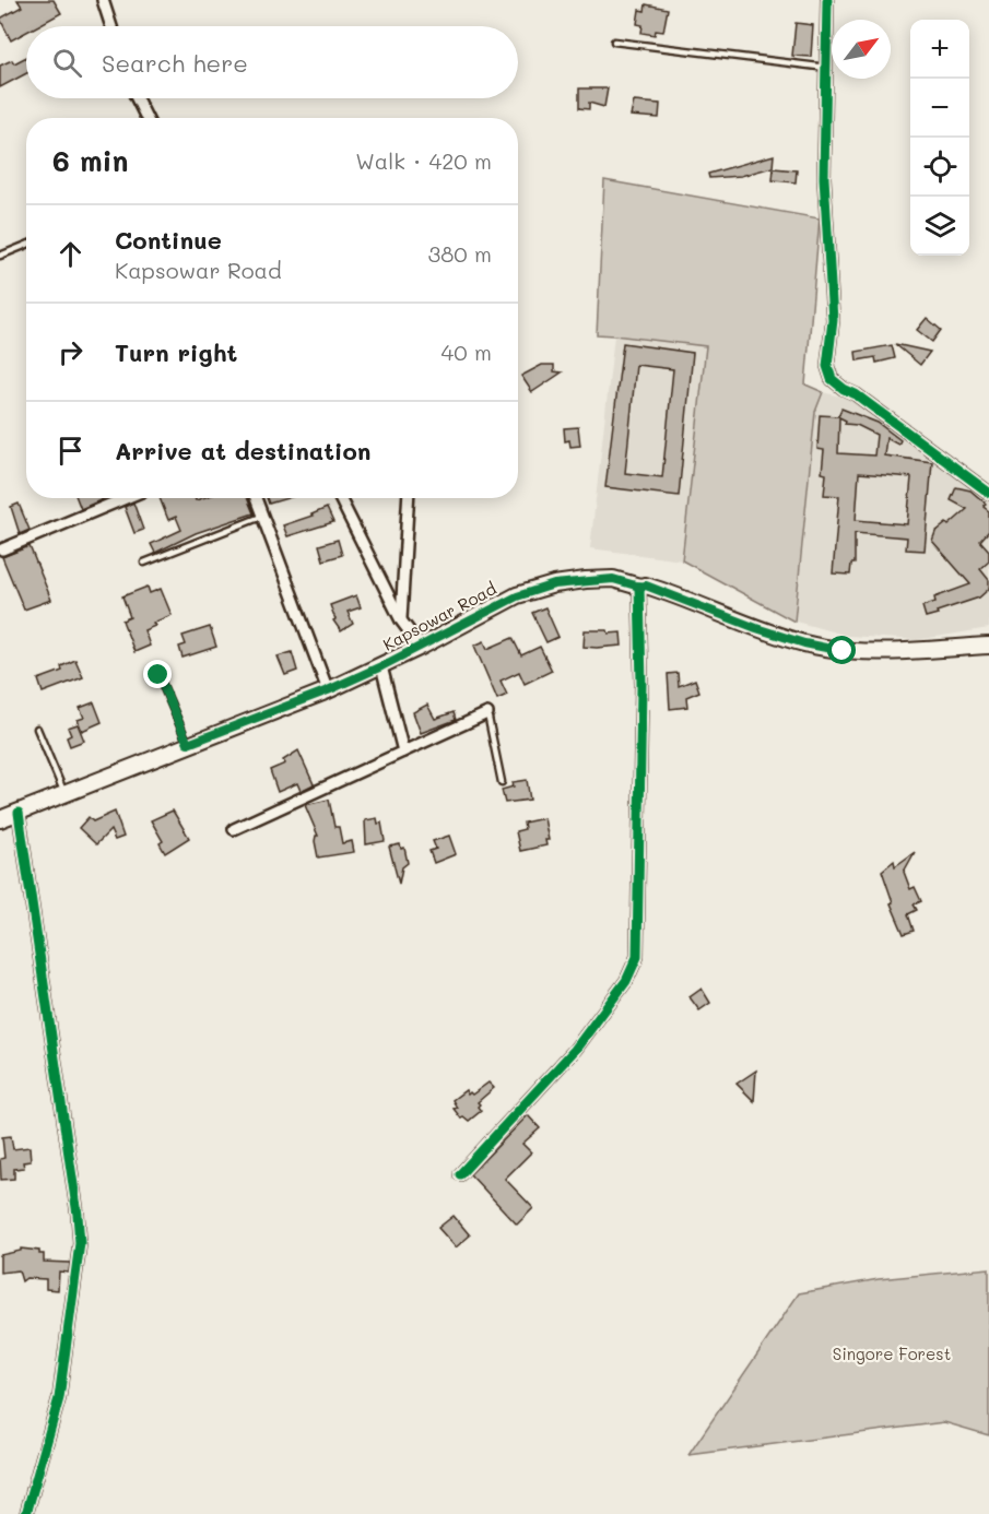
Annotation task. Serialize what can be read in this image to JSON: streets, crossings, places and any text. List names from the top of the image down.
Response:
{
  "streets": {
    "main road": ["Kapsowar Road"]
  },
  "parks": ["Singore Forest"],
  "north": "top right",
  "page": {
    "map_buttons": ["+", "−"],
    "search": "Search here",
    "heading": ["6 min", "Walk · 420 m"],
    "list": [
      ["Continue", "Kapsowar Road", "380 m"],
      ["Turn right", "40 m"],
      "Arrive at destination"
    ]
  }
}
